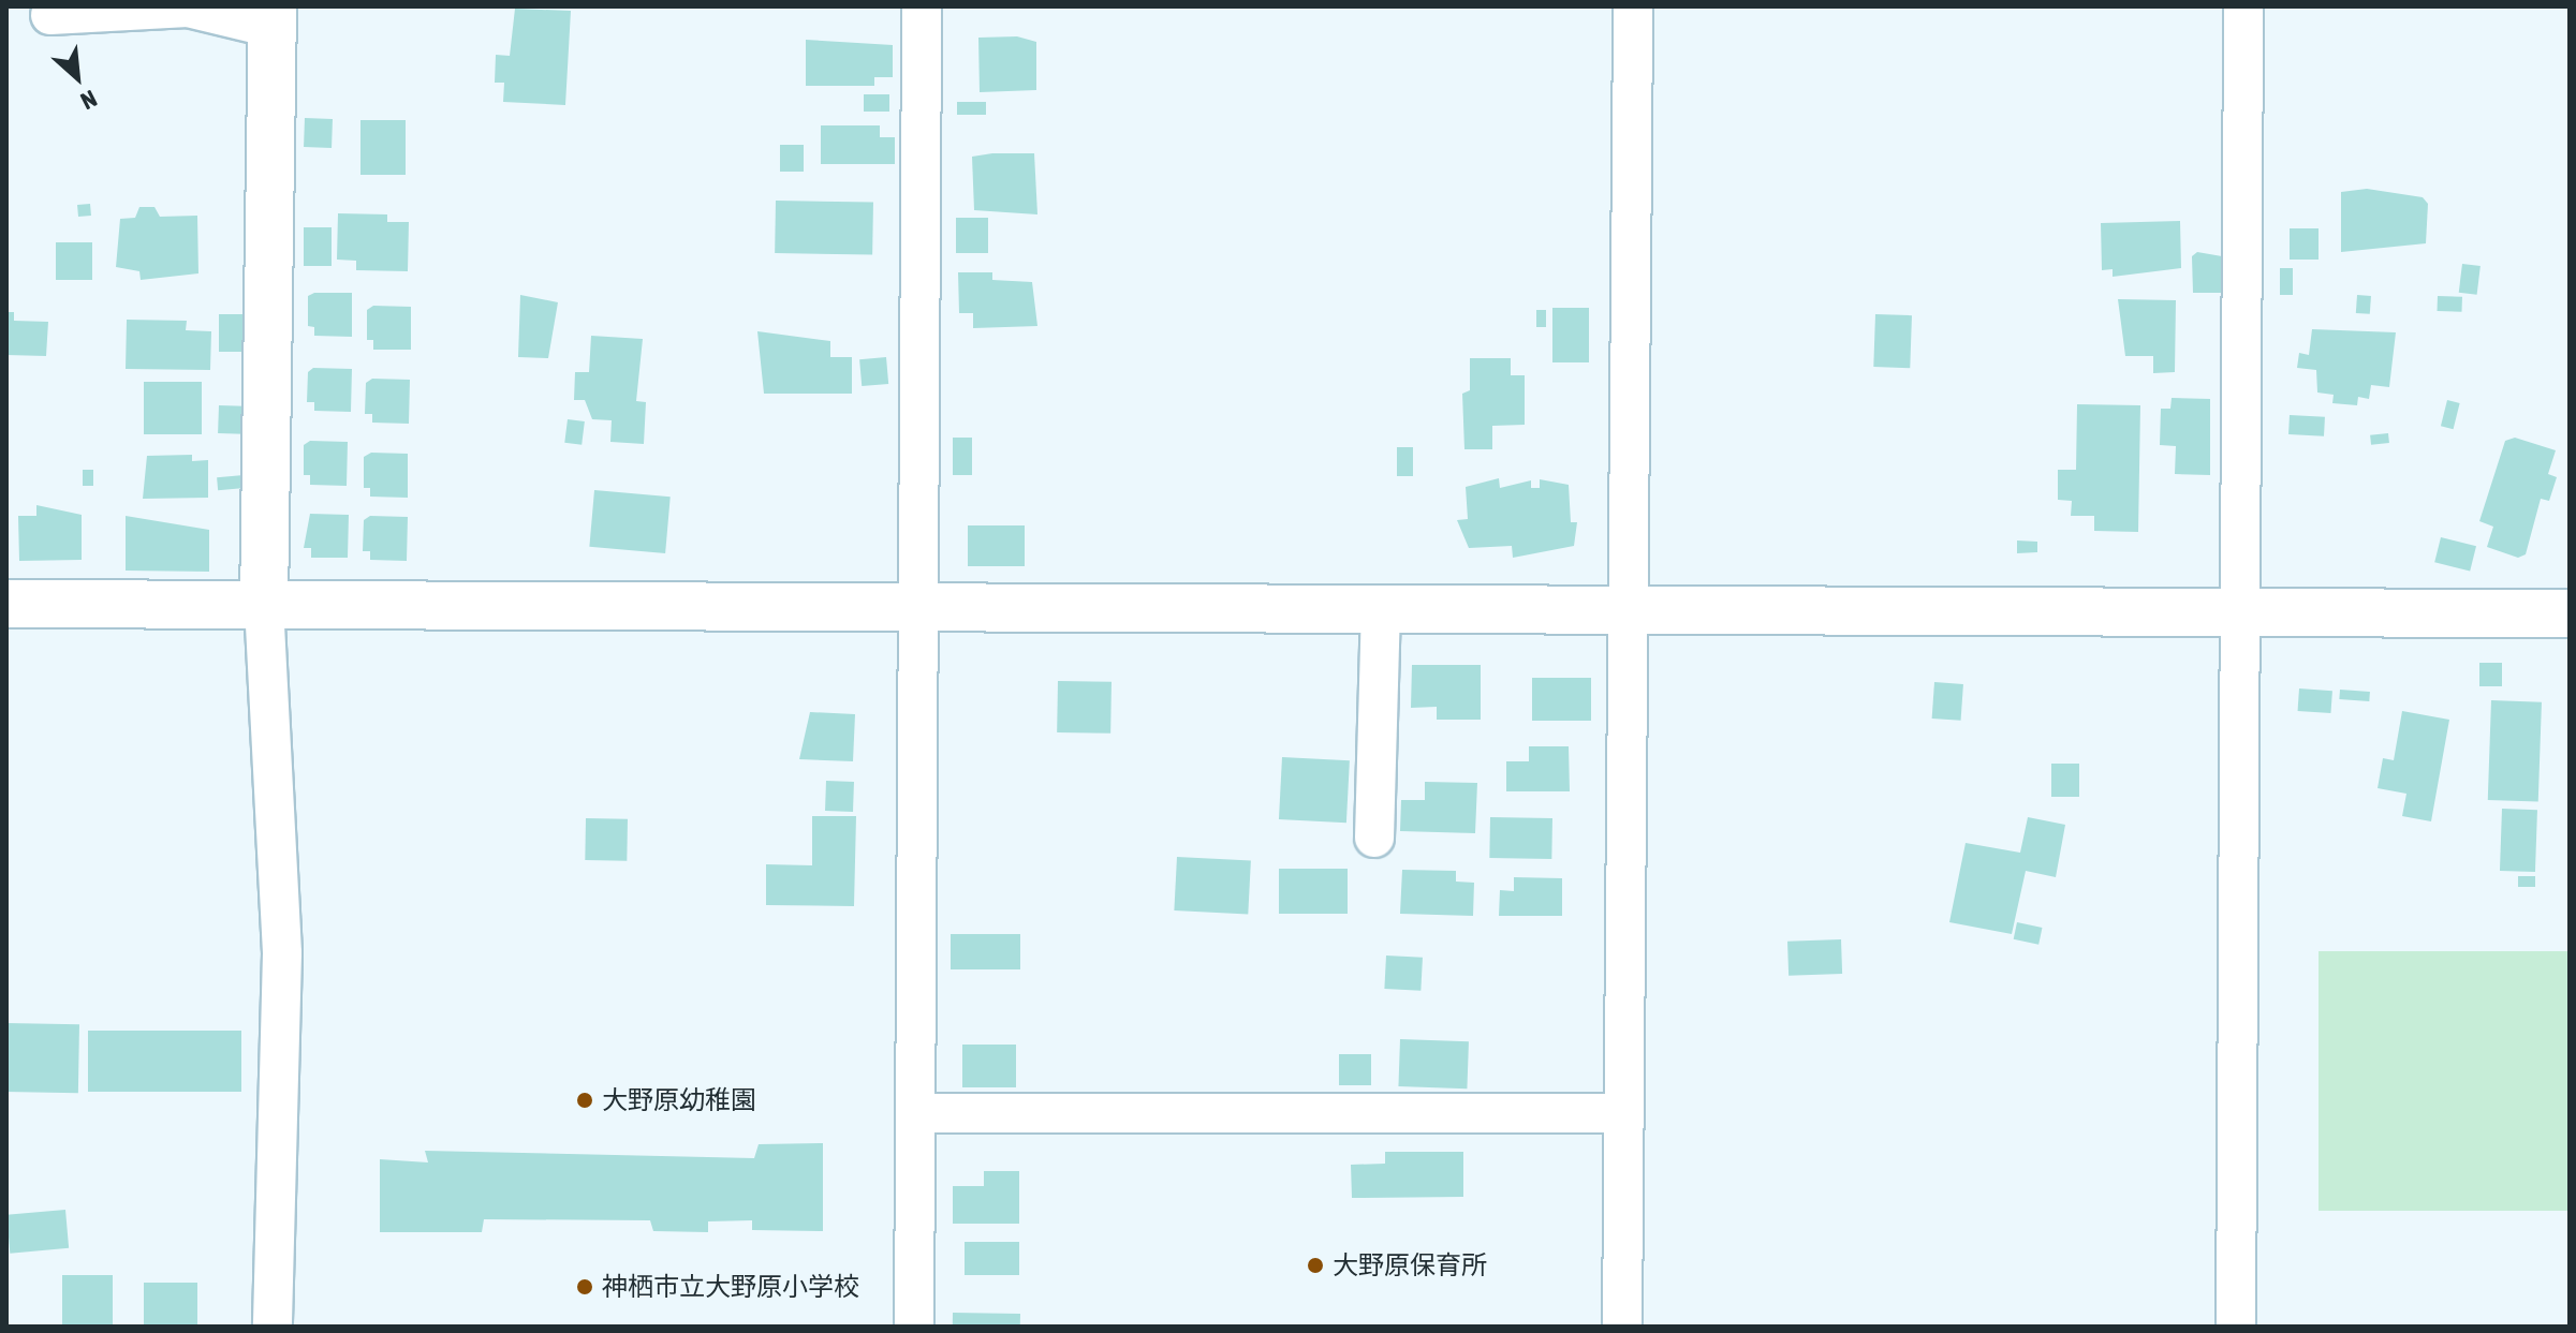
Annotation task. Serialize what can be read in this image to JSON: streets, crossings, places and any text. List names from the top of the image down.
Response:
{
  "places": ["大野原幼稚園", "大野原保育所", "神栖市立大野原小学校"],
  "north": "bottom right"
}
